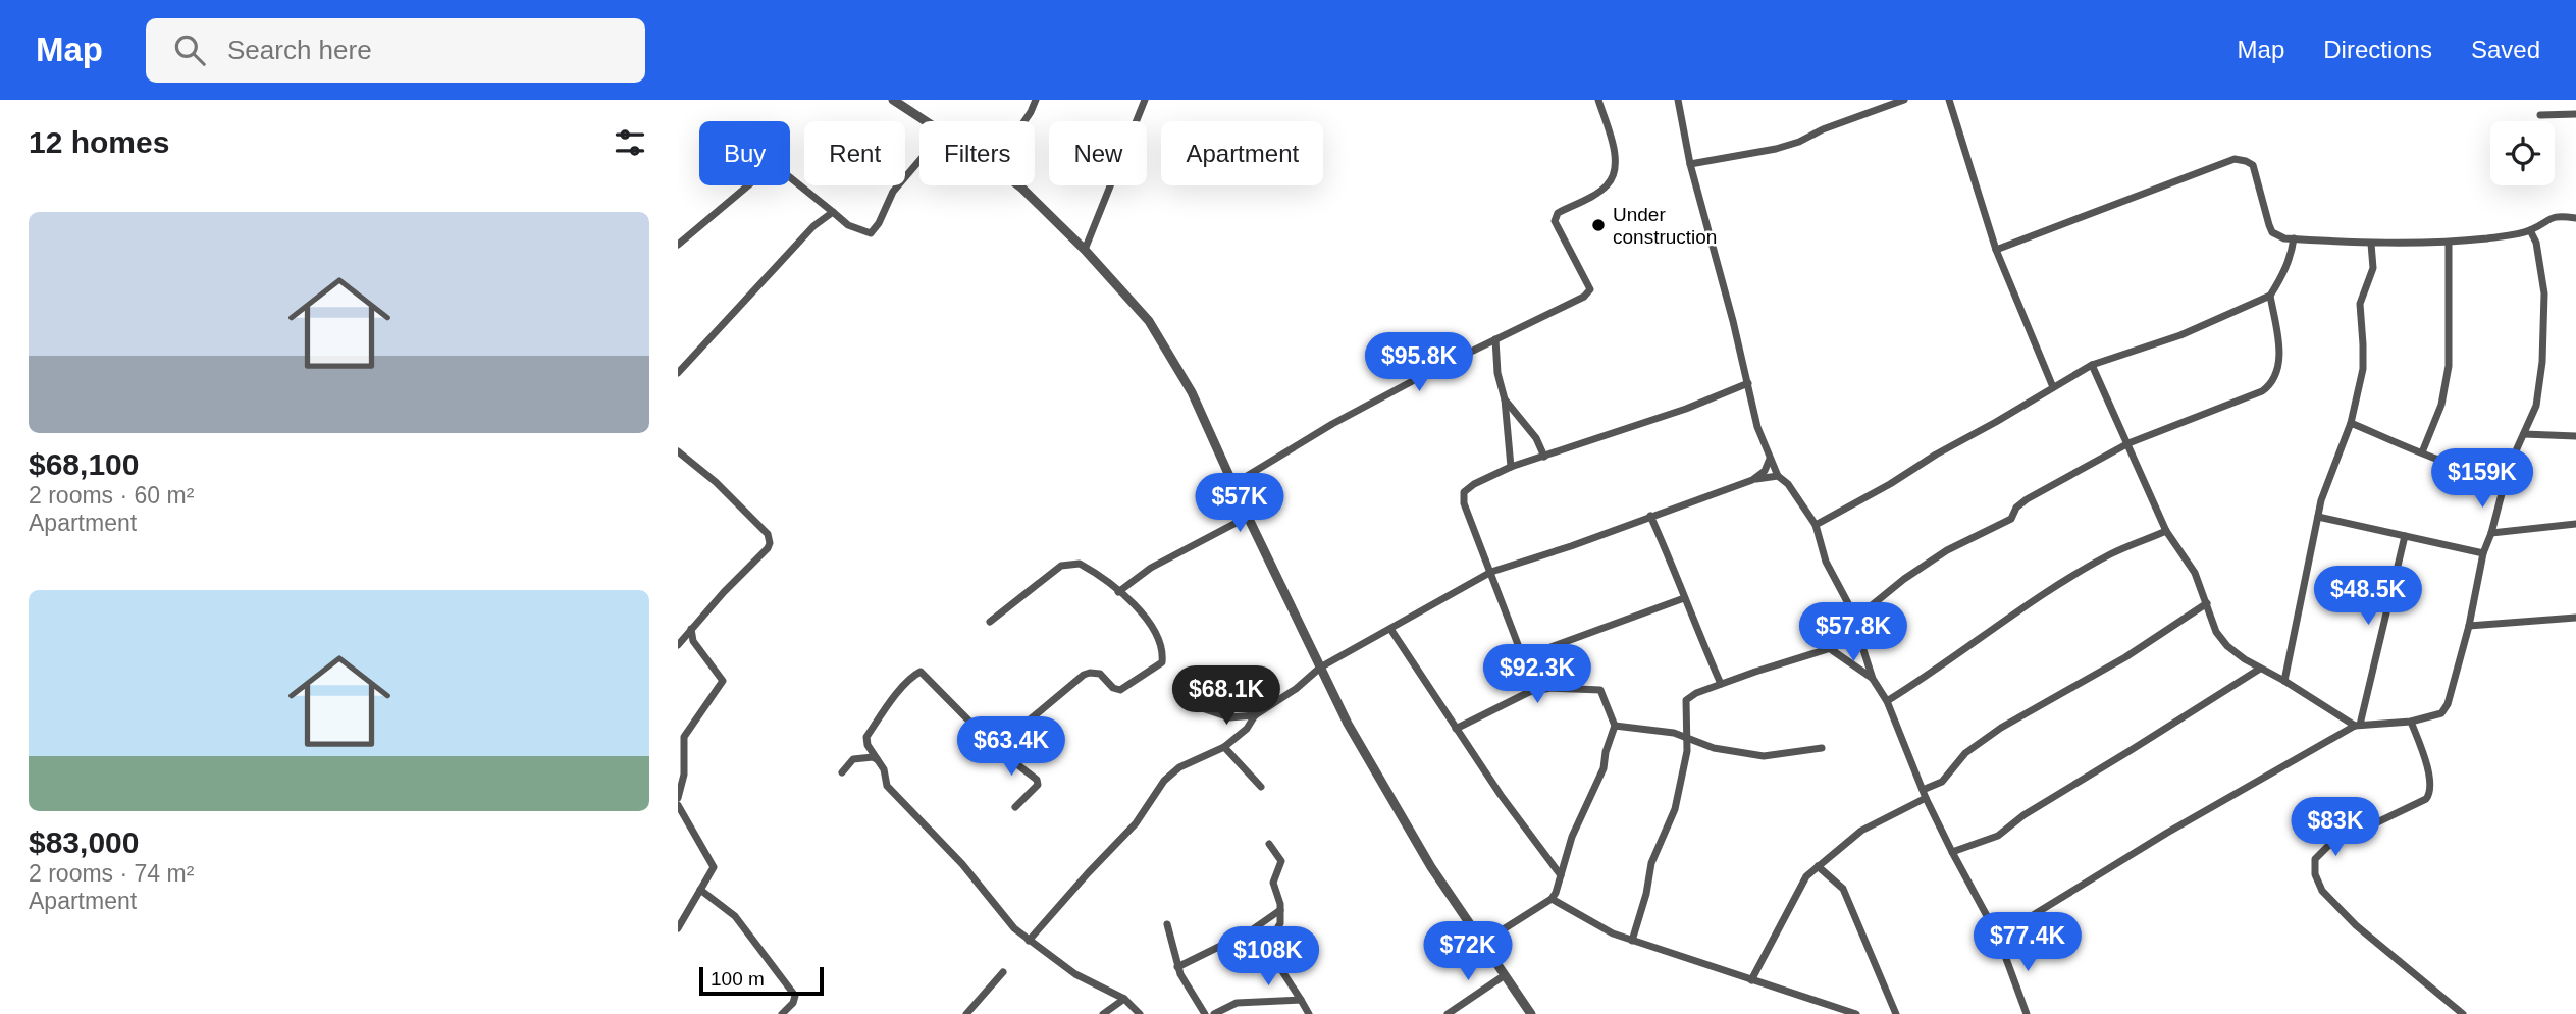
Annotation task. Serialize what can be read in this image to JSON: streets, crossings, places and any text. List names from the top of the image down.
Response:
{
  "places": ["Under construction"],
  "scale_bar": "100 m",
  "page": {
    "header": "Map",
    "search": "Search here",
    "nav": ["Map", "Directions", "Saved"],
    "heading": "12 homes",
    "chip": [
      "Buy",
      "Rent",
      "Filters",
      "New",
      "Apartment"
    ],
    "list": [
      {
        "name": "$68,100",
        "note": "2 rooms · 60 m² · Apartment"
      },
      {
        "name": "$83,000",
        "note": "2 rooms · 74 m² · Apartment"
      }
    ],
    "price": [
      "$95.8K",
      "$159K",
      "$57K",
      "$48.5K",
      "$57.8K",
      "$92.3K",
      "$68.1K",
      "$63.4K",
      "$83K",
      "$77.4K",
      "$72K",
      "$108K"
    ],
    "scale": "100 m"
  }
}
